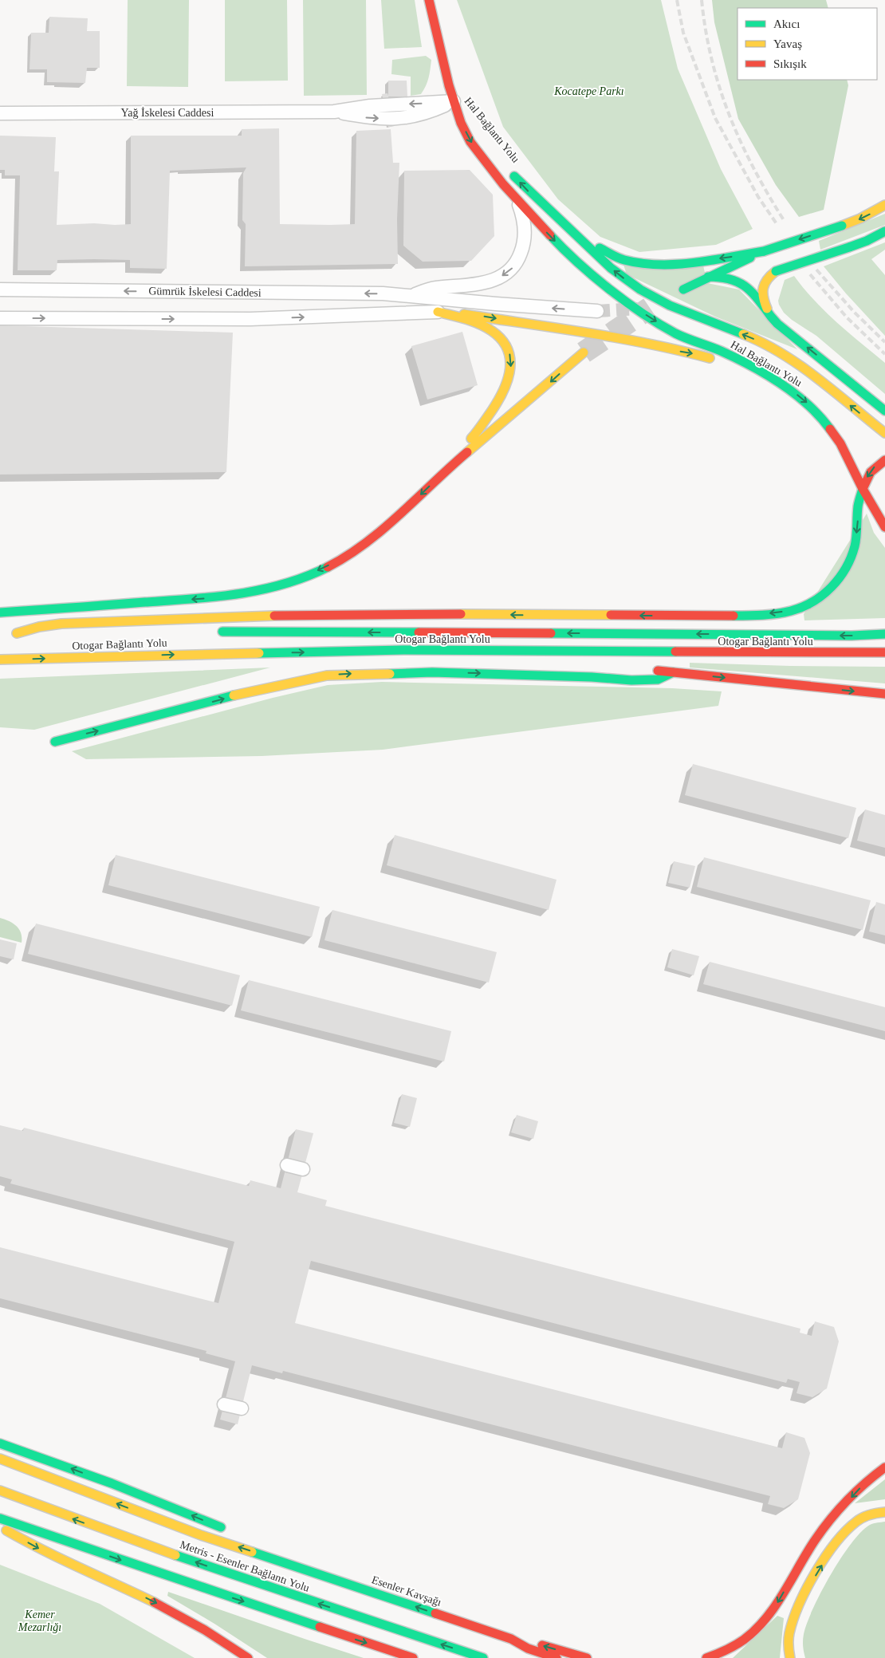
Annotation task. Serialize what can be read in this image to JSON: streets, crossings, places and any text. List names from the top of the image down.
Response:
{
  "streets": {
    "main road": [
      "Hal Bağlantı Yolu",
      "Otogar Bağlantı Yolu",
      "Metris - Esenler Bağlantı Yolu",
      "Esenler Kavşağı"
    ],
    "street": ["Yağ İskelesi Caddesi", "Gümrük İskelesi Caddesi"]
  },
  "crossings": [
    ["Yağ İskelesi Caddesi", "Hal Bağlantı Yolu"],
    ["Metris - Esenler Bağlantı Yolu", "Esenler Kavşağı"]
  ],
  "parks": ["Kocatepe Parkı", "Kemer Mezarlığı"],
  "legend": ["Akıcı", "Yavaş", "Sıkışık"]
}
